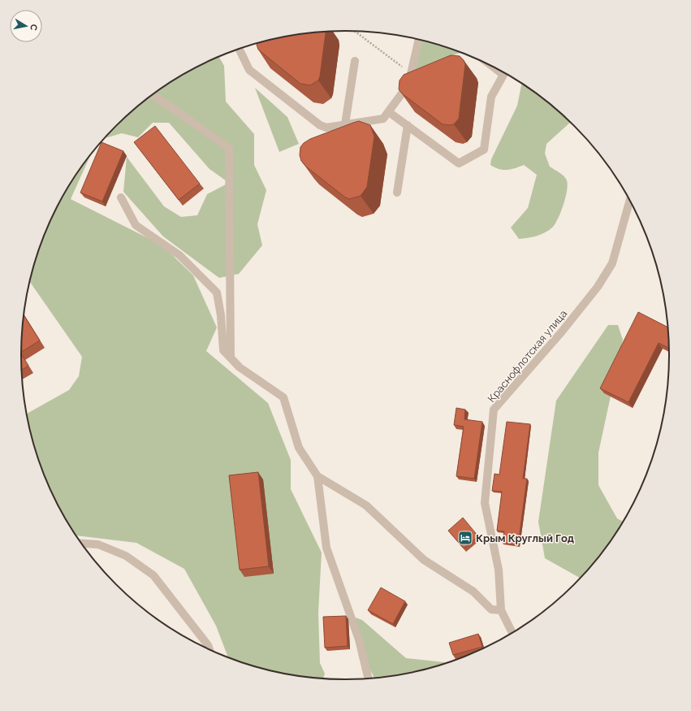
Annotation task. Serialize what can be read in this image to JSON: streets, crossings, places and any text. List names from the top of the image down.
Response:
{
  "streets": {
    "street": ["Краснофлотская улица"]
  },
  "places": {
    "hotel": ["Крым Круглый Год"]
  },
  "north": "right"
}
